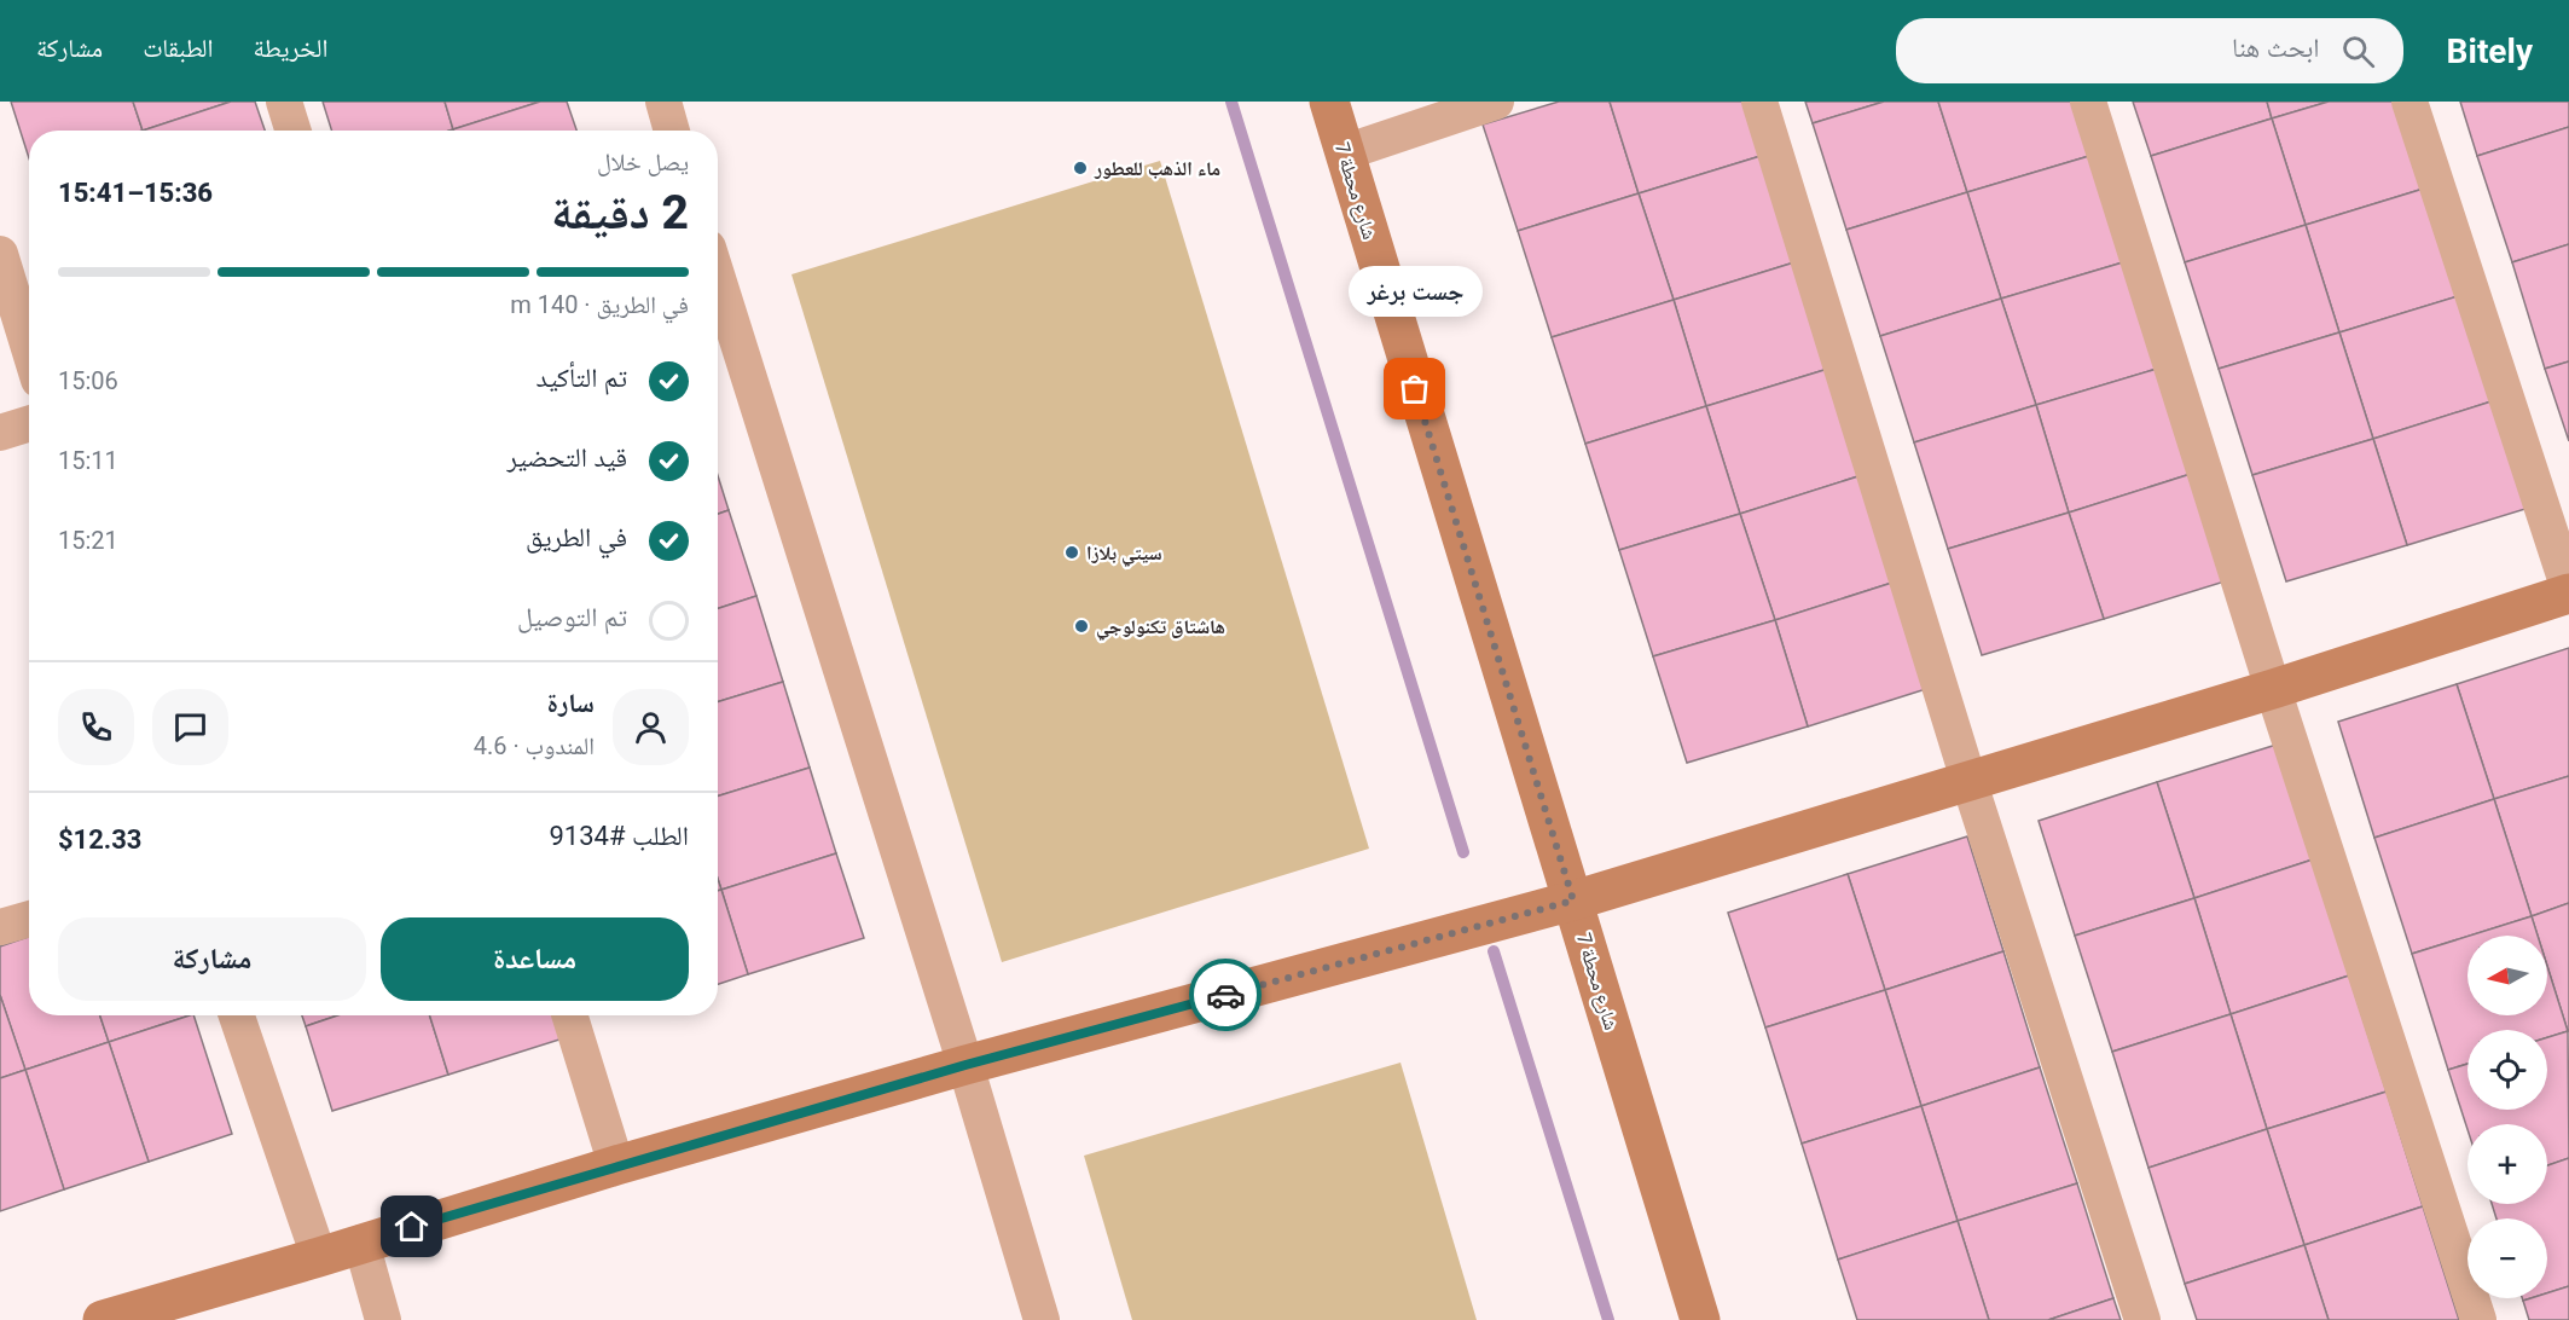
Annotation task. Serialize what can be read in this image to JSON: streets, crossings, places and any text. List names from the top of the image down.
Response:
{
  "streets": {
    "street": ["شارع محطة 7"]
  },
  "places": [
    "ماء الذهب للعطور",
    "جست برغر",
    "سيتي بلازا",
    "هاشتاق تكنولوجي"
  ],
  "north": "left",
  "page": {
    "header": "Bitely",
    "search": "ابحث هنا",
    "nav": ["الخريطة", "الطبقات", "مشاركة"],
    "heading": ["2 دقيقة", "يصل خلال", "15:36–15:41"],
    "panel": [
      "سارة",
      "المندوب · 4.6",
      "الطلب #9134",
      "$12.33"
    ],
    "bar": "في الطريق · 140 m",
    "bubble": "جست برغر",
    "list": [
      ["تم التأكيد", "15:06"],
      ["قيد التحضير", "15:11"],
      ["في الطريق", "15:21"],
      "تم التوصيل"
    ],
    "buttons": ["مساعدة", "مشاركة"],
    "map_buttons": ["+", "−"]
  }
}
